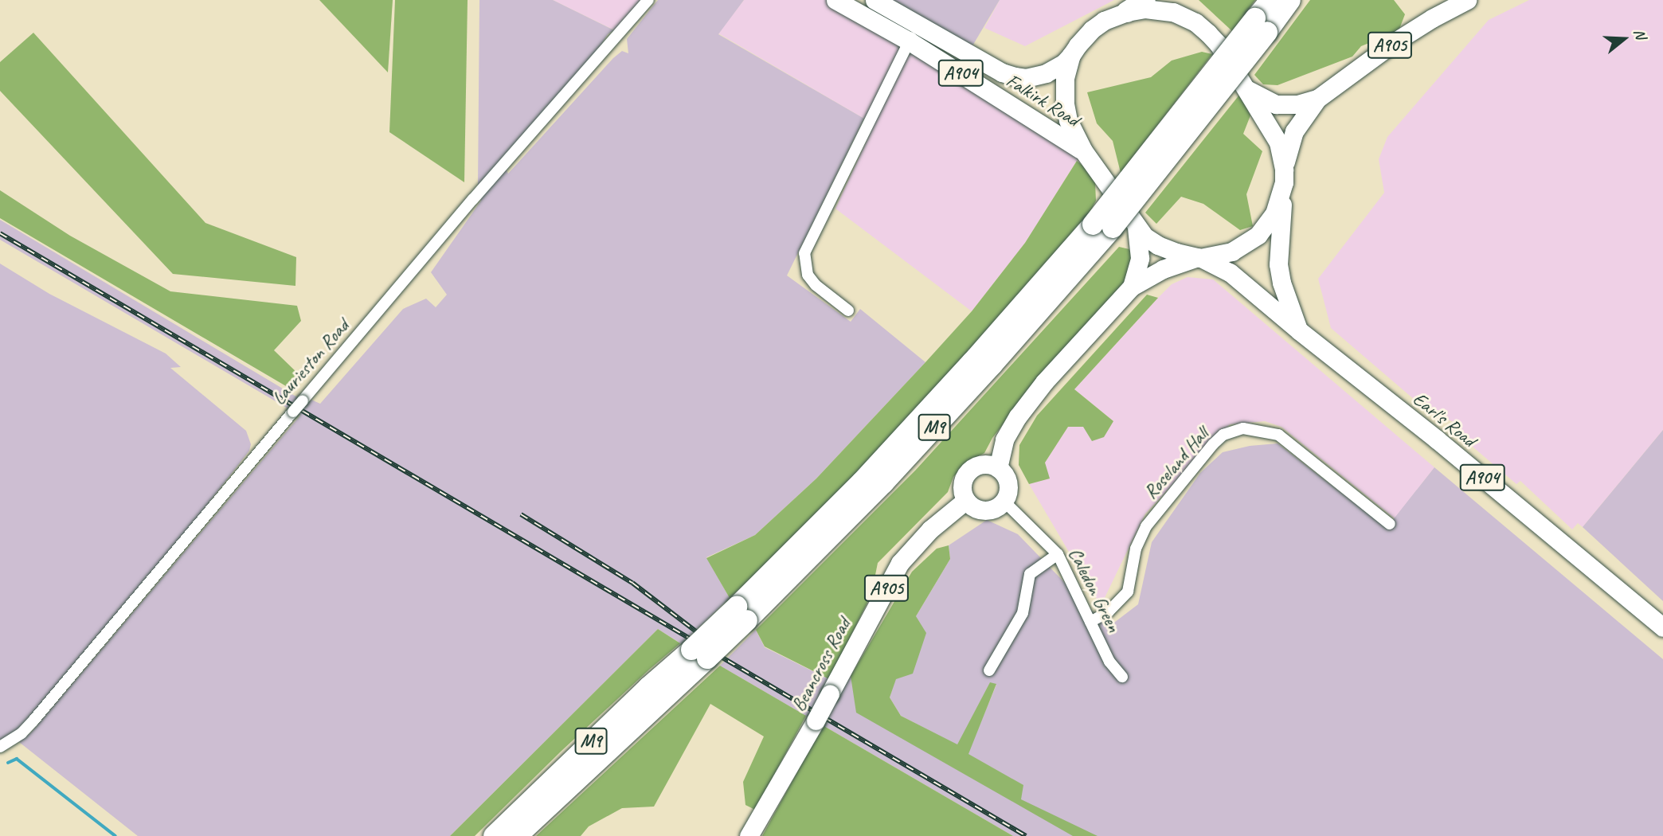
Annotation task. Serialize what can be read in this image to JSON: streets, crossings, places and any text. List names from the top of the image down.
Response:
{
  "streets": {
    "highway": ["M9"],
    "main road": [
      "A905",
      "A904",
      "Falkirk Road",
      "Earl's Road",
      "Beancross Road"
    ],
    "street": ["Laurieston Road", "Roseland Hall", "Caledon Green"]
  },
  "crossings": [
    ["A905", "Earl's Road"],
    ["Roseland Hall", "Caledon Green"],
    ["Caledon Green", "Beancross Road"]
  ],
  "north": "right"
}
